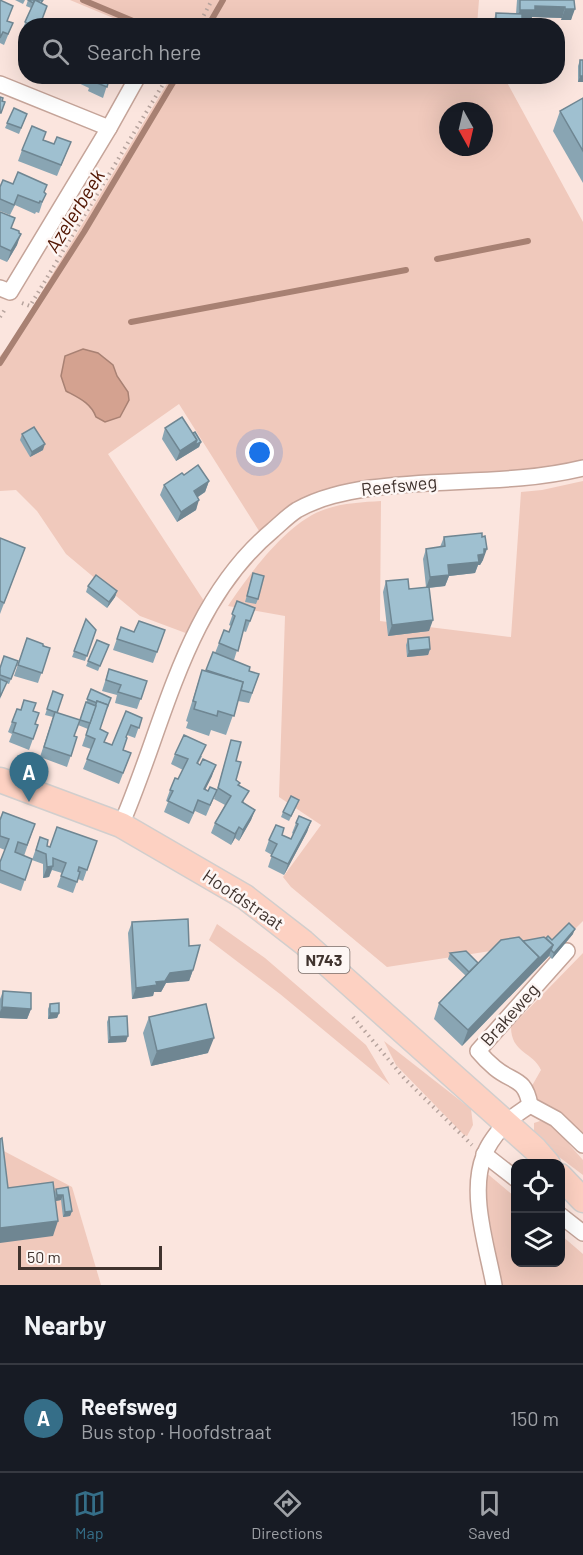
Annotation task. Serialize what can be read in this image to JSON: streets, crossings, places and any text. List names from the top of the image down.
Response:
{
  "streets": {
    "main road": ["Hoofdstraat", "N743"],
    "street": ["Reefsweg", "Brakeweg"]
  },
  "crossings": [
    ["Reefsweg", "Hoofdstraat"],
    ["Hoofdstraat", "N743"]
  ],
  "water": ["Azelerbeek"],
  "scale_bar": "50 m",
  "north": "bottom",
  "page": {
    "search": "Search here",
    "pins": "A",
    "scale": "50 m",
    "heading": "Nearby",
    "list": [
      {
        "mark": "A",
        "name": "Reefsweg",
        "note": "Bus stop · Hoofdstraat",
        "value": "150 m"
      }
    ],
    "nav": ["Map", "Directions", "Saved"]
  }
}
